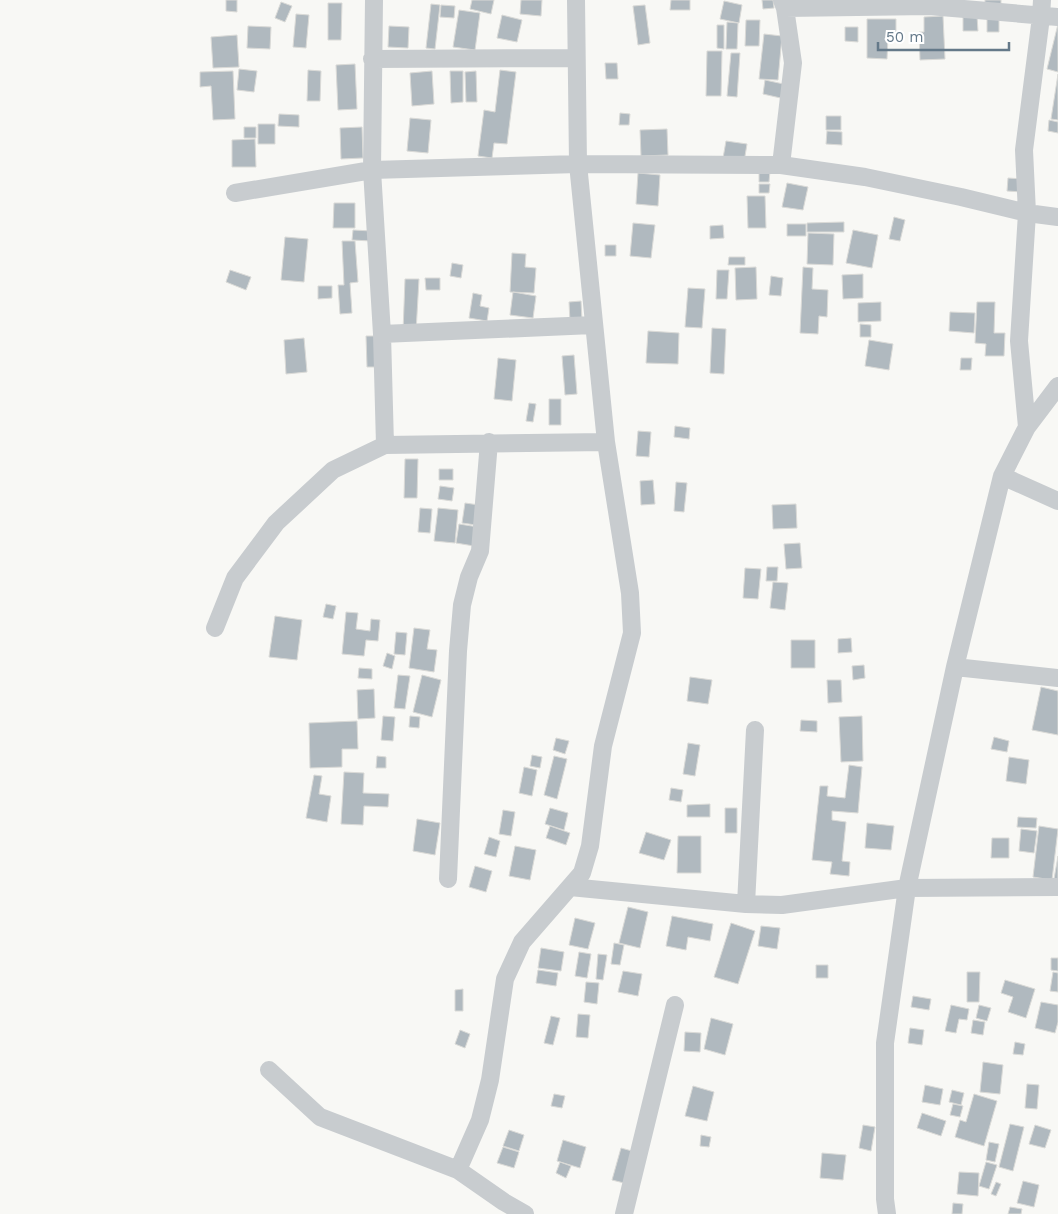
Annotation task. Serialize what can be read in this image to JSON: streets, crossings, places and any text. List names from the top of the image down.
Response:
{
  "scale_bar": "50 m"
}
